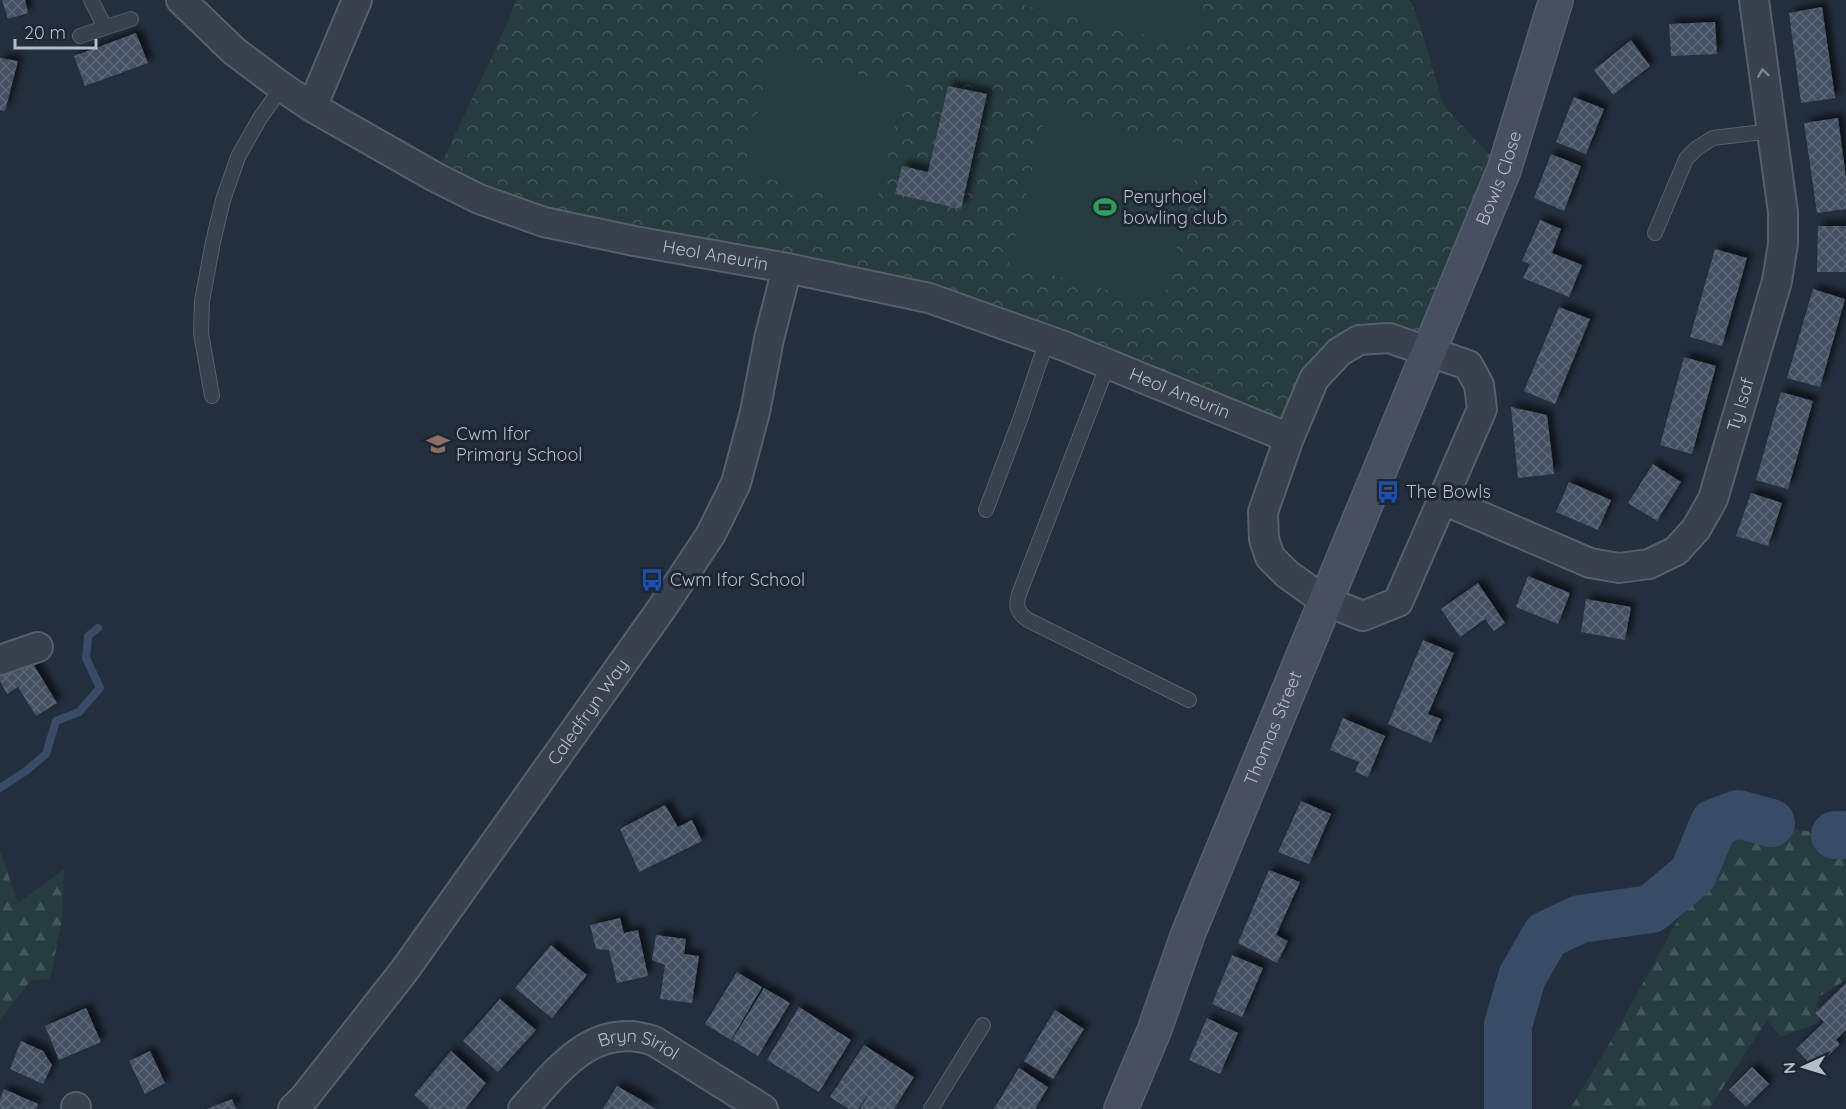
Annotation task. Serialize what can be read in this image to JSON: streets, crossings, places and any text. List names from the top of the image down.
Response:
{
  "streets": {
    "main road": ["Bowls Close", "Thomas Street"],
    "street": [
      "Heol Aneurin",
      "Ty Isaf",
      "Caledfryn Way",
      "Bryn Siriol"
    ]
  },
  "crossings": [
    ["Bowls Close", "Thomas Street"],
    ["Heol Aneurin", "Caledfryn Way"]
  ],
  "places": {
    "sports": ["Penyrhoel bowling club"],
    "school or university": ["Cwm Ifor Primary School"],
    "bus stop": ["The Bowls", "Cwm Ifor School"]
  },
  "scale_bar": "20 m",
  "north": "left"
}
